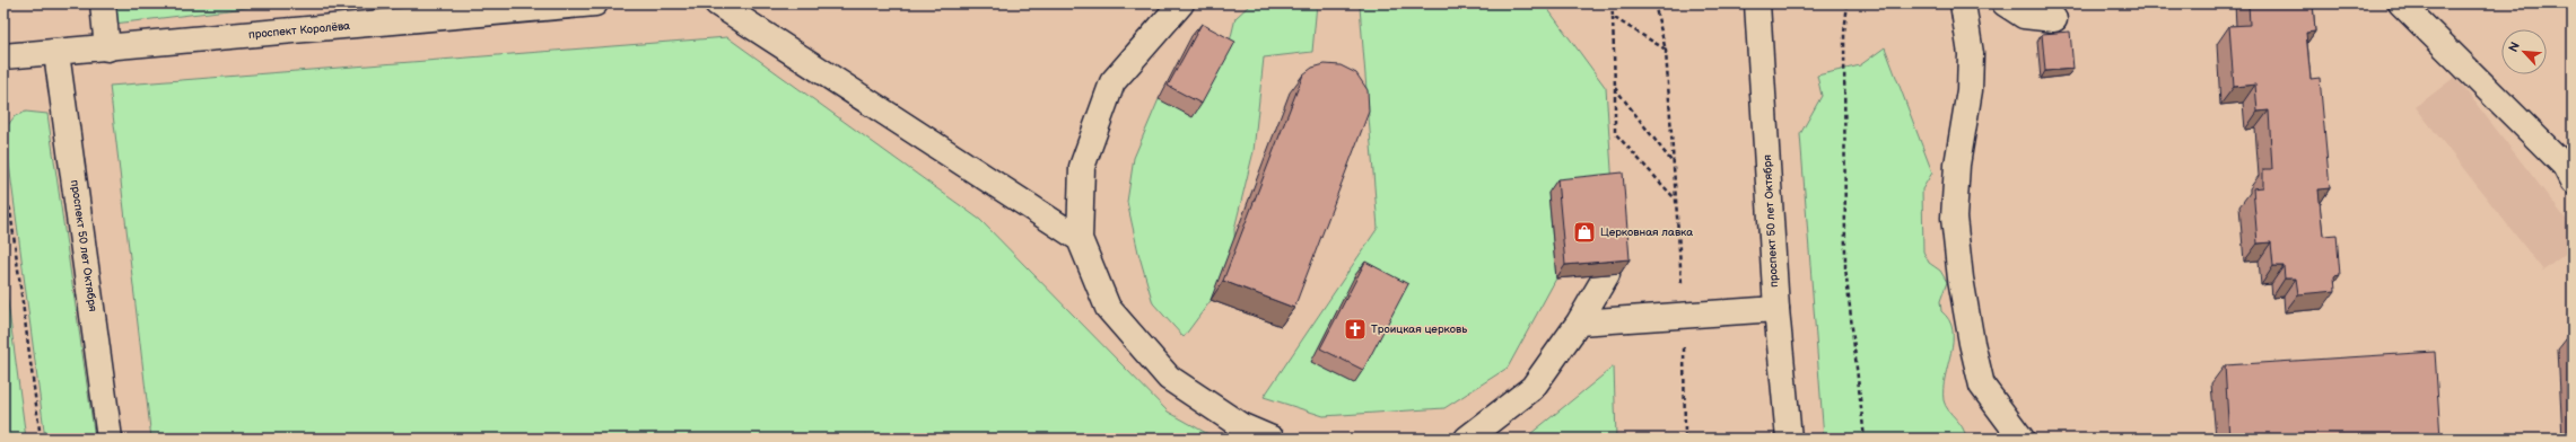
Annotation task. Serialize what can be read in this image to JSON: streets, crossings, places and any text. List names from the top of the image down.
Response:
{
  "streets": {
    "main road": ["проспект Королёва", "проспект 50 лет Октября"]
  },
  "crossings": [
    ["проспект Королёва", "проспект 50 лет Октября"]
  ],
  "places": {
    "shop": ["Церковная лавка"],
    "church": ["Троицкая церковь"]
  },
  "north": "top left"
}
